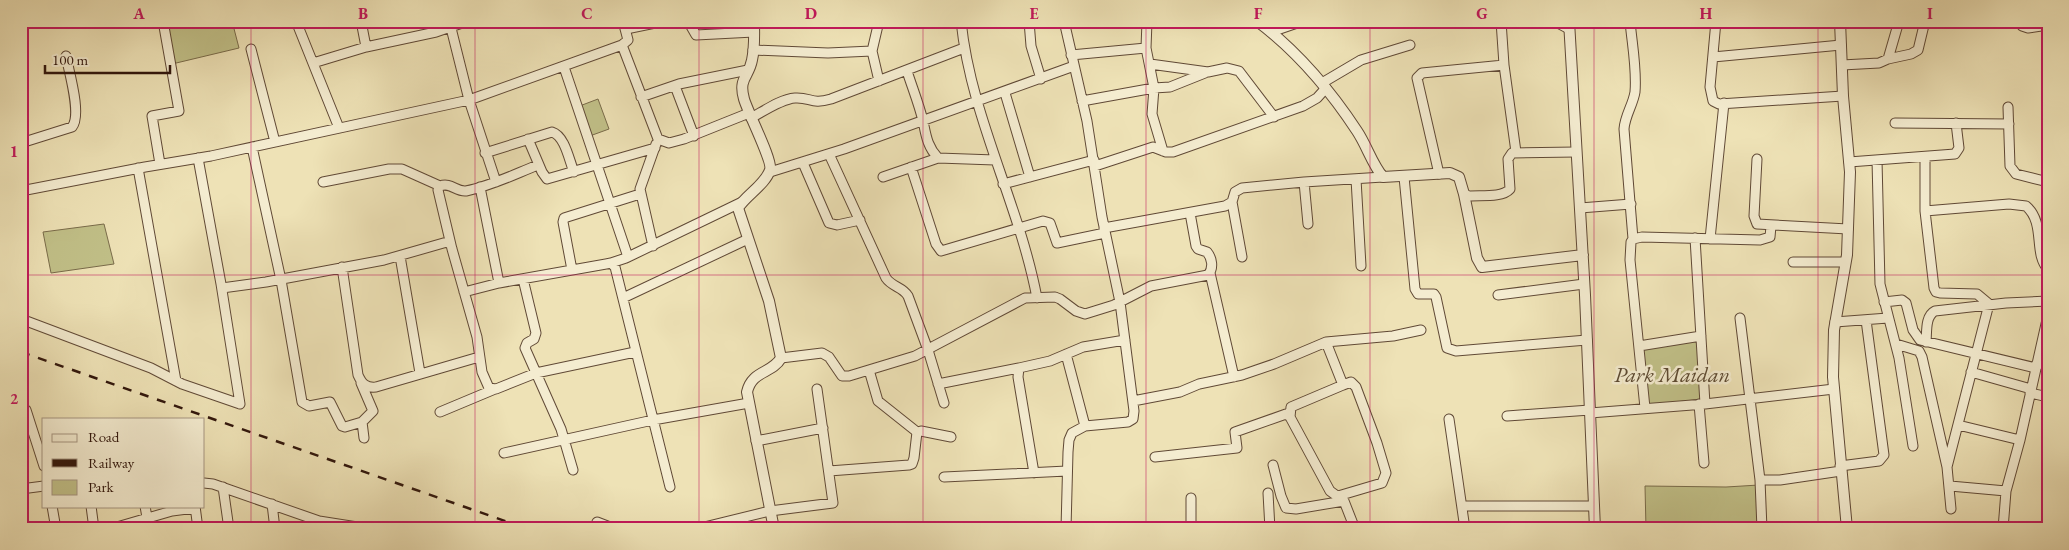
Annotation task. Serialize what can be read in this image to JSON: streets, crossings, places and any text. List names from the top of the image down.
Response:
{
  "parks": ["Park Maidan"],
  "legend": ["Road", "Railway", "Park"],
  "scale_bar": "100 m",
  "grid": {
    "columns": [
      "A",
      "B",
      "C",
      "D",
      "E",
      "F",
      "G",
      "H",
      "I"
    ],
    "rows": ["1", "2"]
  }
}
